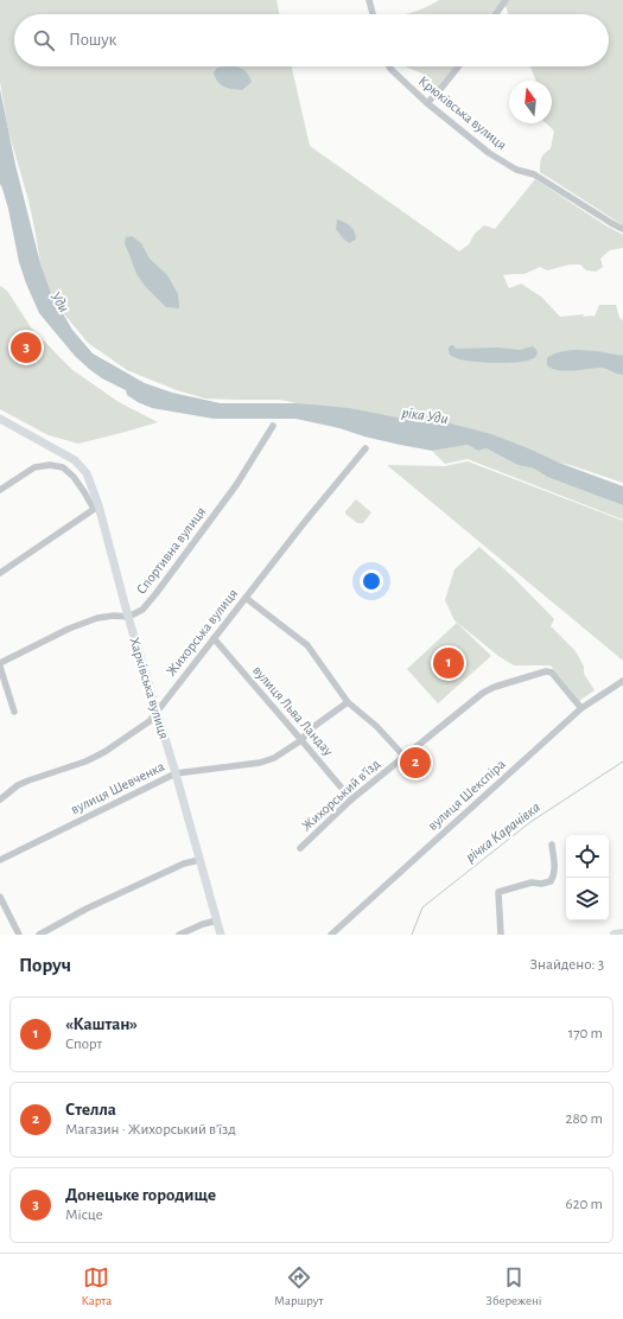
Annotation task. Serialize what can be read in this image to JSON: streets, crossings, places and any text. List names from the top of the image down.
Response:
{
  "streets": {
    "main road": ["Харківська вулиця"],
    "street": [
      "Крюківська вулиця",
      "Спортивна вулиця",
      "Жихорська вулиця",
      "вулиця Льва Ландау",
      "вулиця Шевченка",
      "Жихорський в’їзд",
      "вулиця Шекспіра"
    ]
  },
  "crossings": [
    ["Спортивна вулиця", "Харківська вулиця"],
    ["Жихорська вулиця", "Харківська вулиця"],
    ["Жихорська вулиця", "вулиця Льва Ландау"],
    ["Харківська вулиця", "вулиця Шевченка"],
    ["вулиця Льва Ландау", "вулиця Шевченка"],
    ["вулиця Льва Ландау", "Жихорський в’їзд"],
    ["Жихорський в’їзд", "вулиця Шекспіра"]
  ],
  "water": ["Уди", "ріка Уди", "річка Карачівка"],
  "north": "top",
  "page": {
    "search": "Пошук",
    "pins": ["3", "1", "2"],
    "heading": ["Поруч", "Знайдено: 3"],
    "list": [
      {
        "mark": "1",
        "name": "«Каштан»",
        "note": "Спорт",
        "value": "170 m"
      },
      {
        "mark": "2",
        "name": "Стелла",
        "note": "Магазин · Жихорський в’їзд",
        "value": "280 m"
      },
      {
        "mark": "3",
        "name": "Донецьке городище",
        "note": "Місце",
        "value": "620 m"
      }
    ],
    "nav": ["Карта", "Маршрут", "Збережені"]
  }
}
